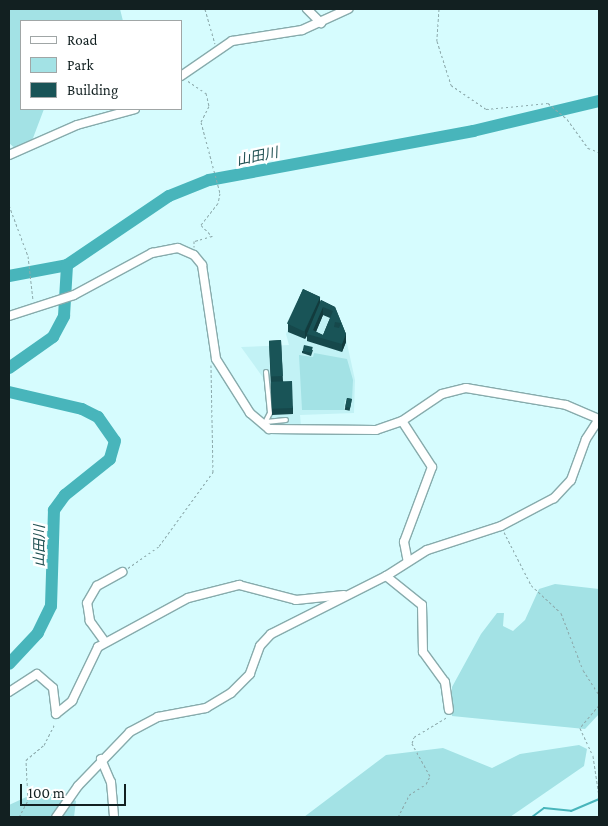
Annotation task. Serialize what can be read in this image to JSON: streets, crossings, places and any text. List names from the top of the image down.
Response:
{
  "water": ["山田川"],
  "legend": ["Road", "Park", "Building"],
  "scale_bar": "100 m"
}
